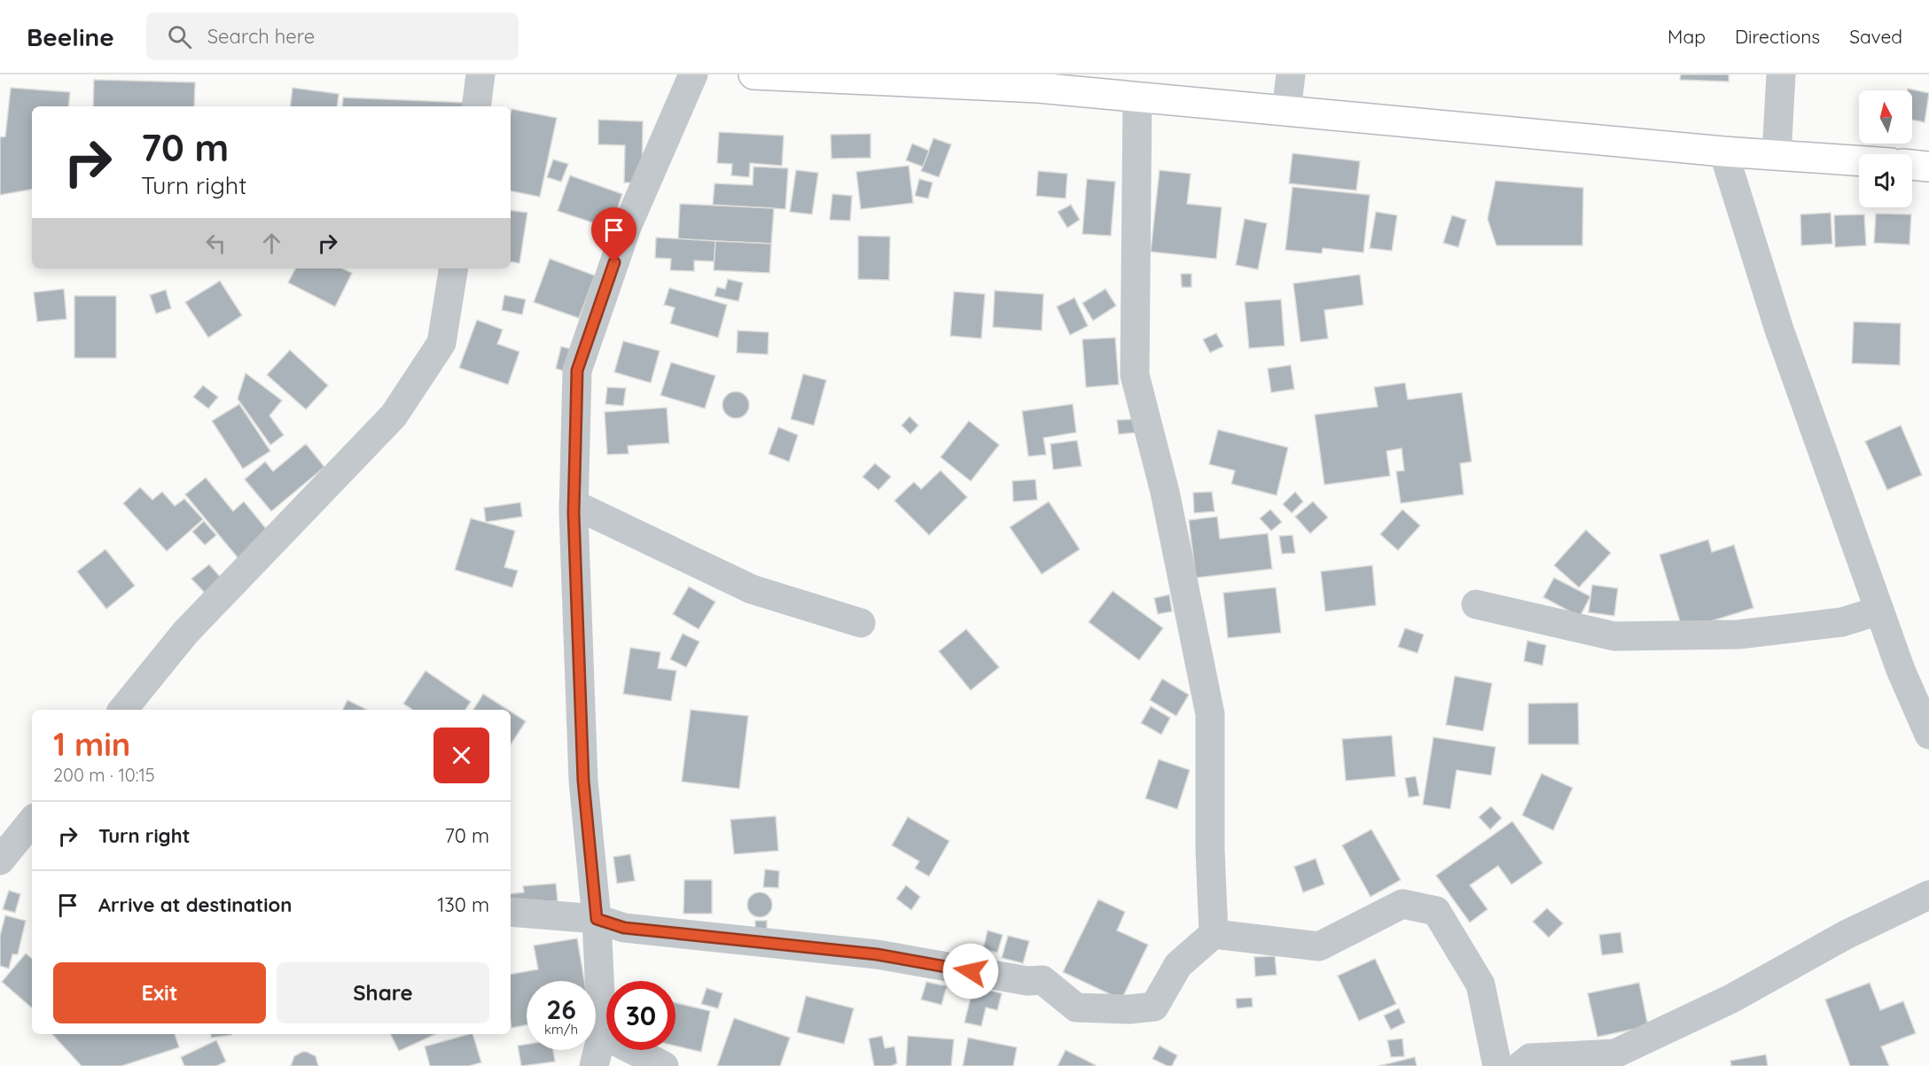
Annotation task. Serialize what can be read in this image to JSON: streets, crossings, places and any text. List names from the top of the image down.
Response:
{
  "north": "top",
  "page": {
    "header": "Beeline",
    "search": "Search here",
    "nav": ["Map", "Directions", "Saved"],
    "turn": ["70 m", "Turn right"],
    "heading": ["1 min", "200 m · 10:15"],
    "list": [
      {
        "name": "Turn right",
        "value": "70 m"
      },
      {
        "name": "Arrive at destination",
        "value": "130 m"
      }
    ],
    "buttons": ["Exit", "Share"],
    "speed": "26 km/h",
    "limit": "30"
  }
}
